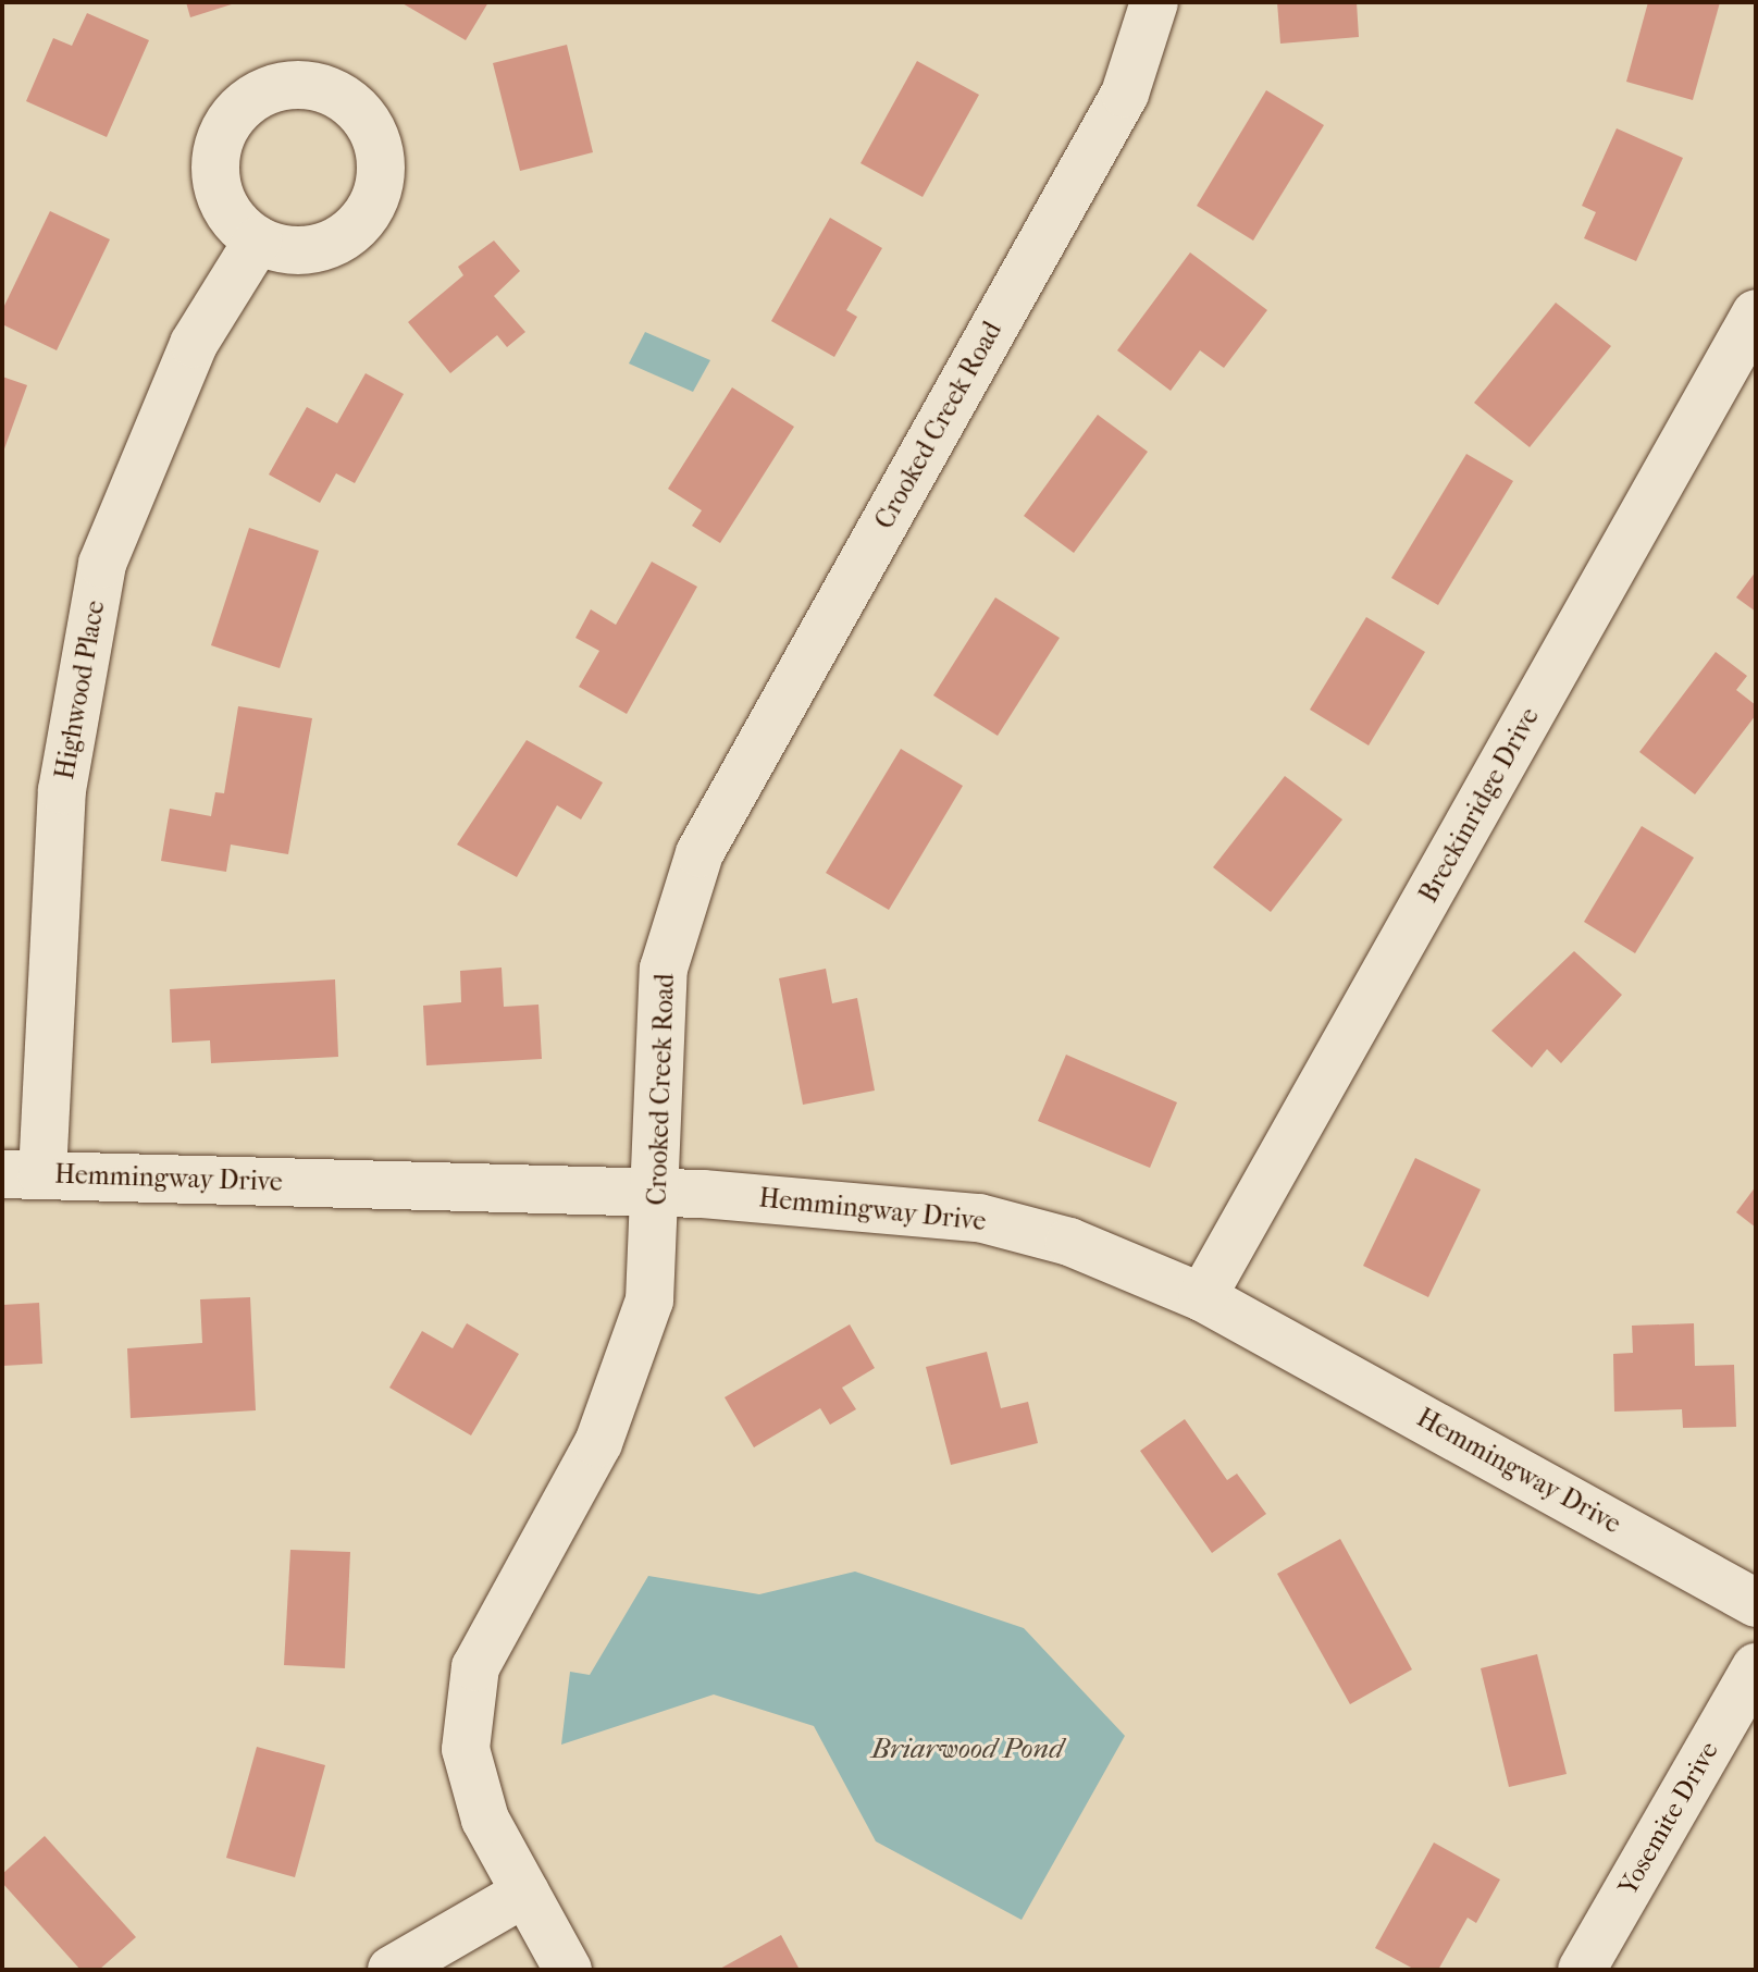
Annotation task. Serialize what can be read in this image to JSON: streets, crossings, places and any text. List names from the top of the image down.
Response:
{
  "streets": {
    "street": [
      "Crooked Creek Road",
      "Highwood Place",
      "Breckinridge Drive",
      "Hemmingway Drive",
      "Yosemite Drive"
    ]
  },
  "crossings": [
    ["Crooked Creek Road", "Hemmingway Drive"],
    ["Highwood Place", "Hemmingway Drive"],
    ["Breckinridge Drive", "Hemmingway Drive"]
  ],
  "water": ["Briarwood Pond"]
}
